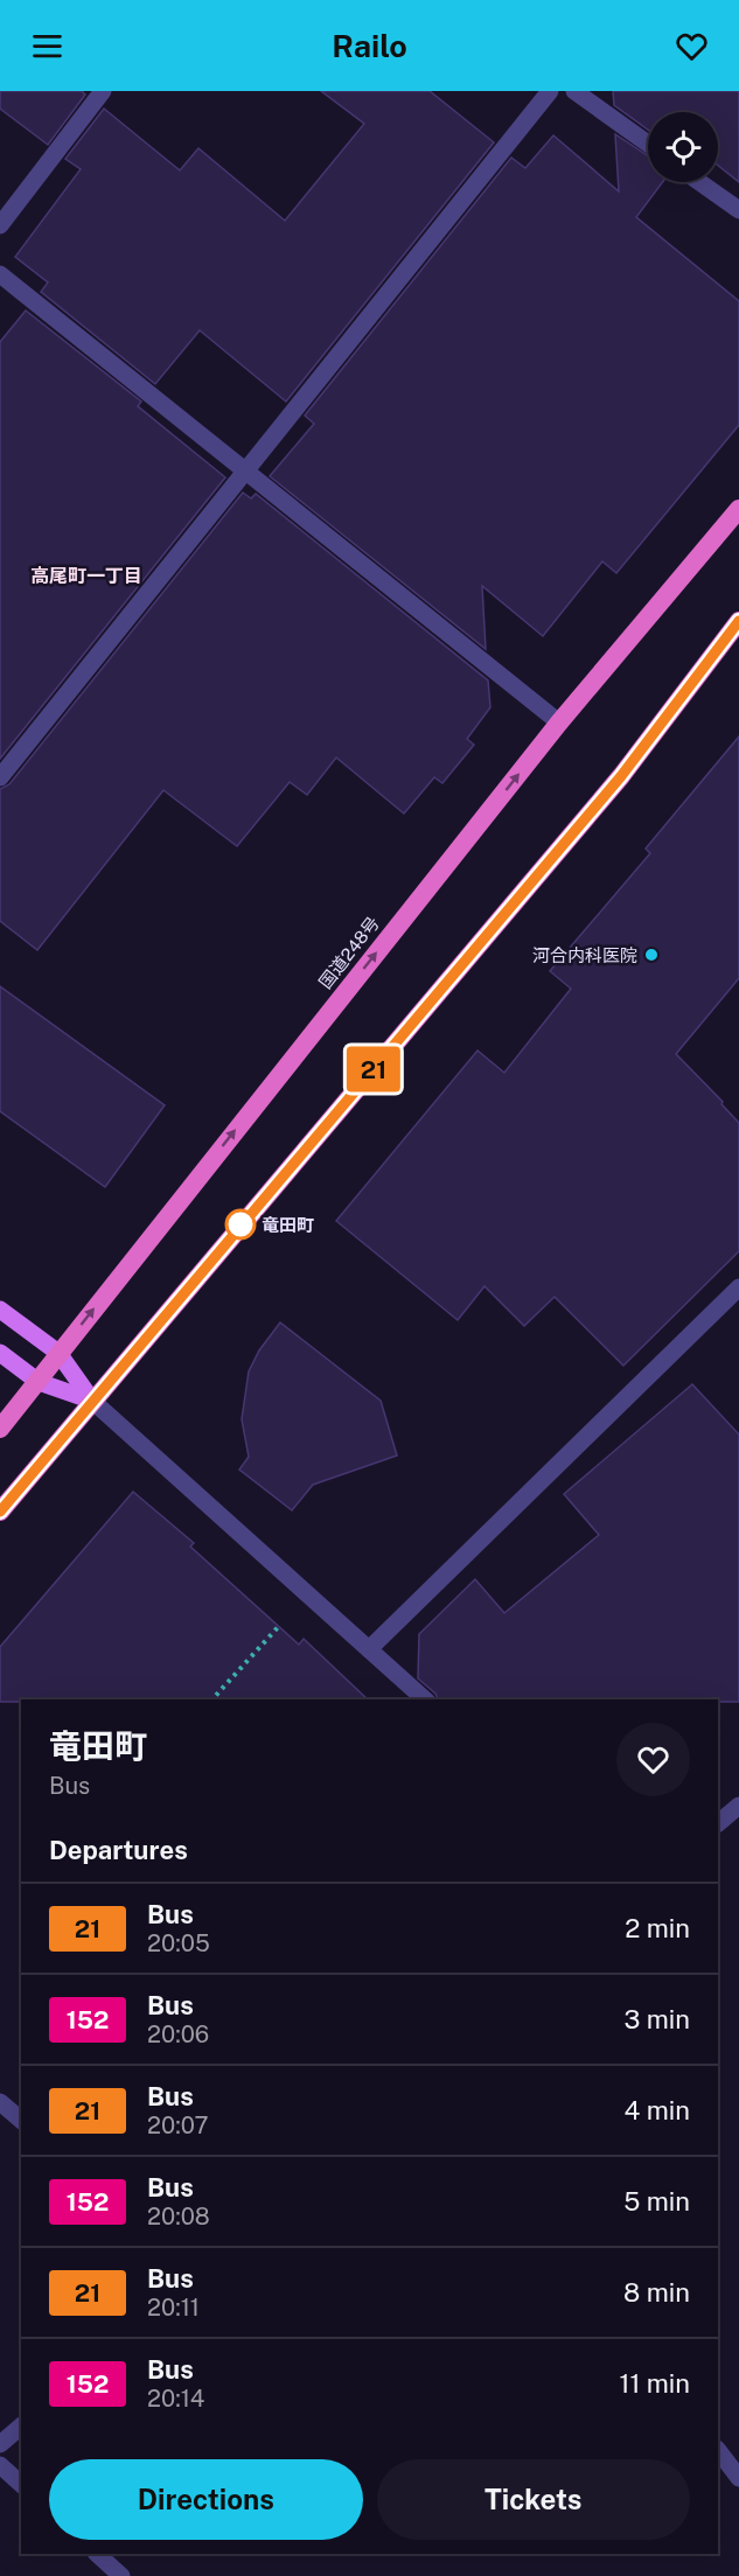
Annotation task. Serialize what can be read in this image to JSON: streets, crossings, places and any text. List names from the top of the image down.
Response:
{
  "streets": {
    "highway": ["国道248号"]
  },
  "districts": ["高尾町一丁目"],
  "places": ["河合内科医院", "竜田町"],
  "lines": ["bus line 21"],
  "page": {
    "header": "Railo",
    "on_map": "21",
    "heading": [
      ["竜田町", "Bus"],
      "Departures"
    ],
    "list": [
      {
        "mark": "21",
        "name": "Bus",
        "note": "20:05",
        "value": "2 min"
      },
      {
        "mark": "152",
        "name": "Bus",
        "note": "20:06",
        "value": "3 min"
      },
      {
        "mark": "21",
        "name": "Bus",
        "note": "20:07",
        "value": "4 min"
      },
      {
        "mark": "152",
        "name": "Bus",
        "note": "20:08",
        "value": "5 min"
      },
      {
        "mark": "21",
        "name": "Bus",
        "note": "20:11",
        "value": "8 min"
      },
      {
        "mark": "152",
        "name": "Bus",
        "note": "20:14",
        "value": "11 min"
      }
    ],
    "buttons": ["Directions", "Tickets"]
  }
}
